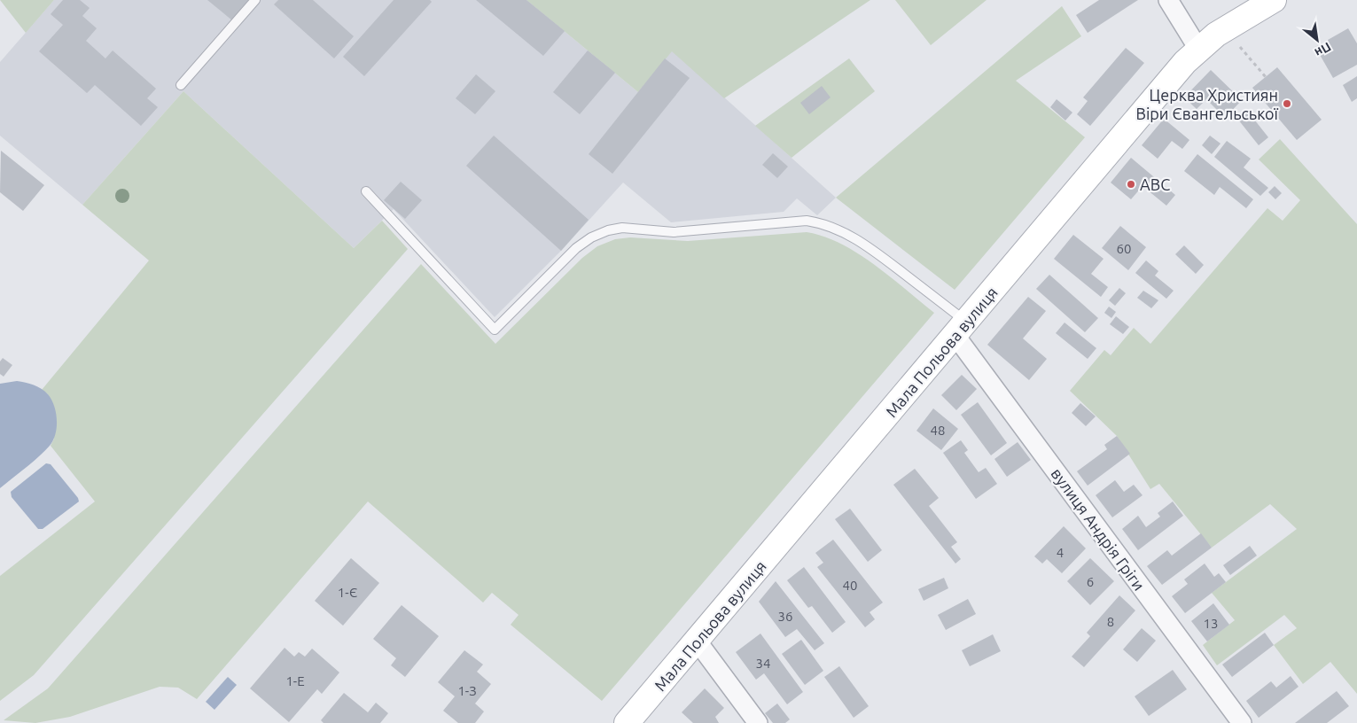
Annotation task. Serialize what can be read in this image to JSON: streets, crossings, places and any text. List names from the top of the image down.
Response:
{
  "streets": {
    "street": ["Мала Польова вулиця", "вулиця Андрія Гріги"]
  },
  "crossings": [
    ["Мала Польова вулиця", "вулиця Андрія Гріги"]
  ],
  "places": ["Церква Християн Віри Євангельської", "ABC"],
  "house_numbers": [
    "60",
    "48",
    "4",
    "6",
    "40",
    "1-Є",
    "36",
    "8",
    "13",
    "34",
    "1-Е",
    "1-З"
  ],
  "north": "bottom right"
}
